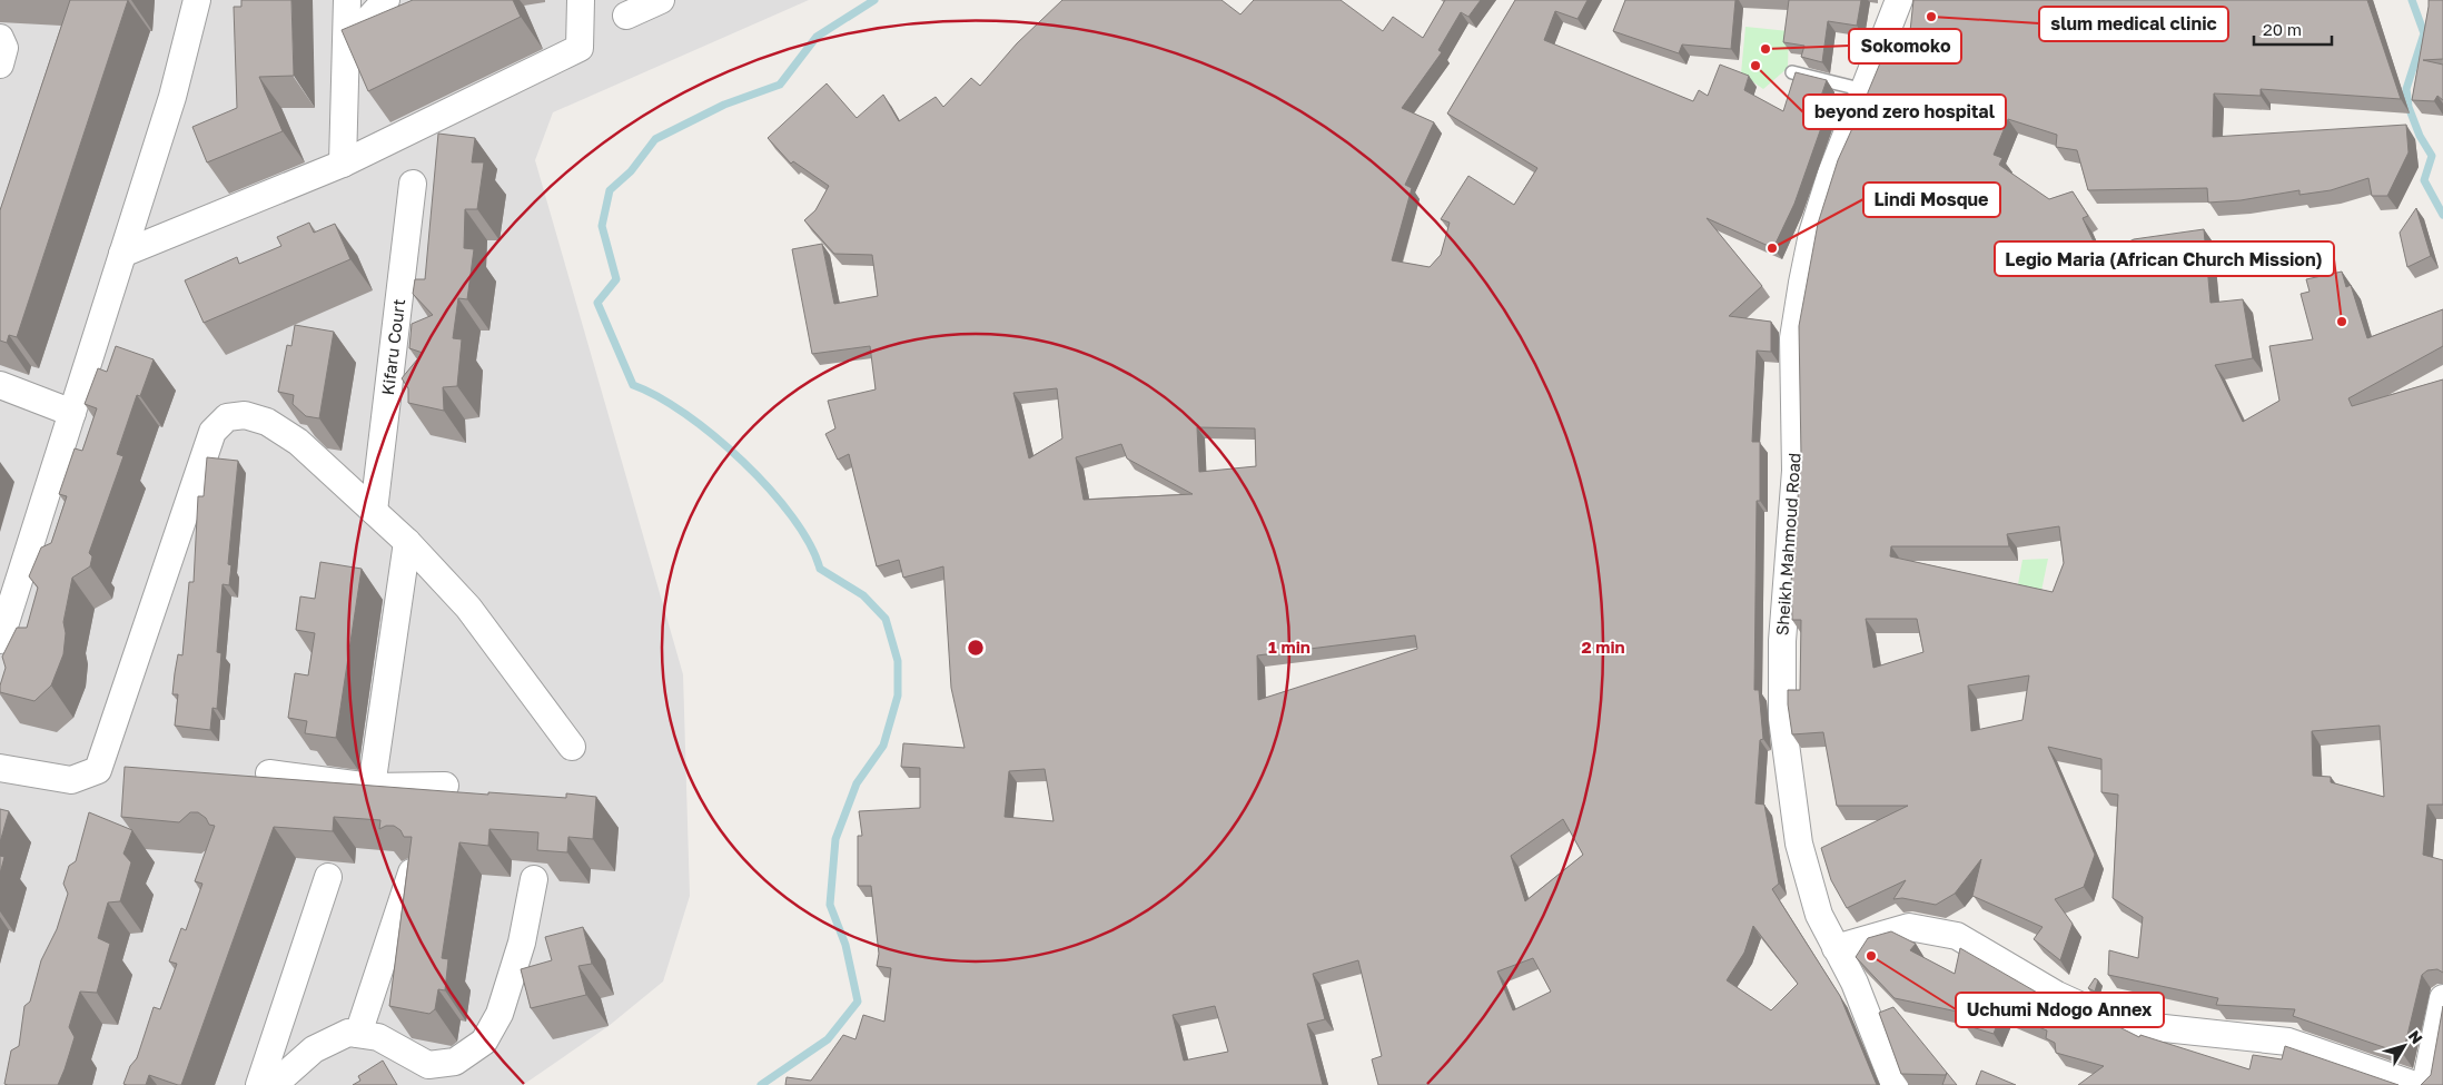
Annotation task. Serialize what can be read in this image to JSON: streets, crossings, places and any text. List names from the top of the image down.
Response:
{
  "streets": {
    "street": ["Kifaru Court", "Sheikh Mahmoud Road"]
  },
  "places": [
    "slum medical clinic",
    "Sokomoko",
    "beyond zero hospital",
    "Lindi Mosque",
    "Legio Maria (African Church Mission)",
    "Uchumi Ndogo Annex"
  ],
  "scale_bar": "20 m",
  "north": "top right",
  "rings": ["1 min", "2 min"]
}
